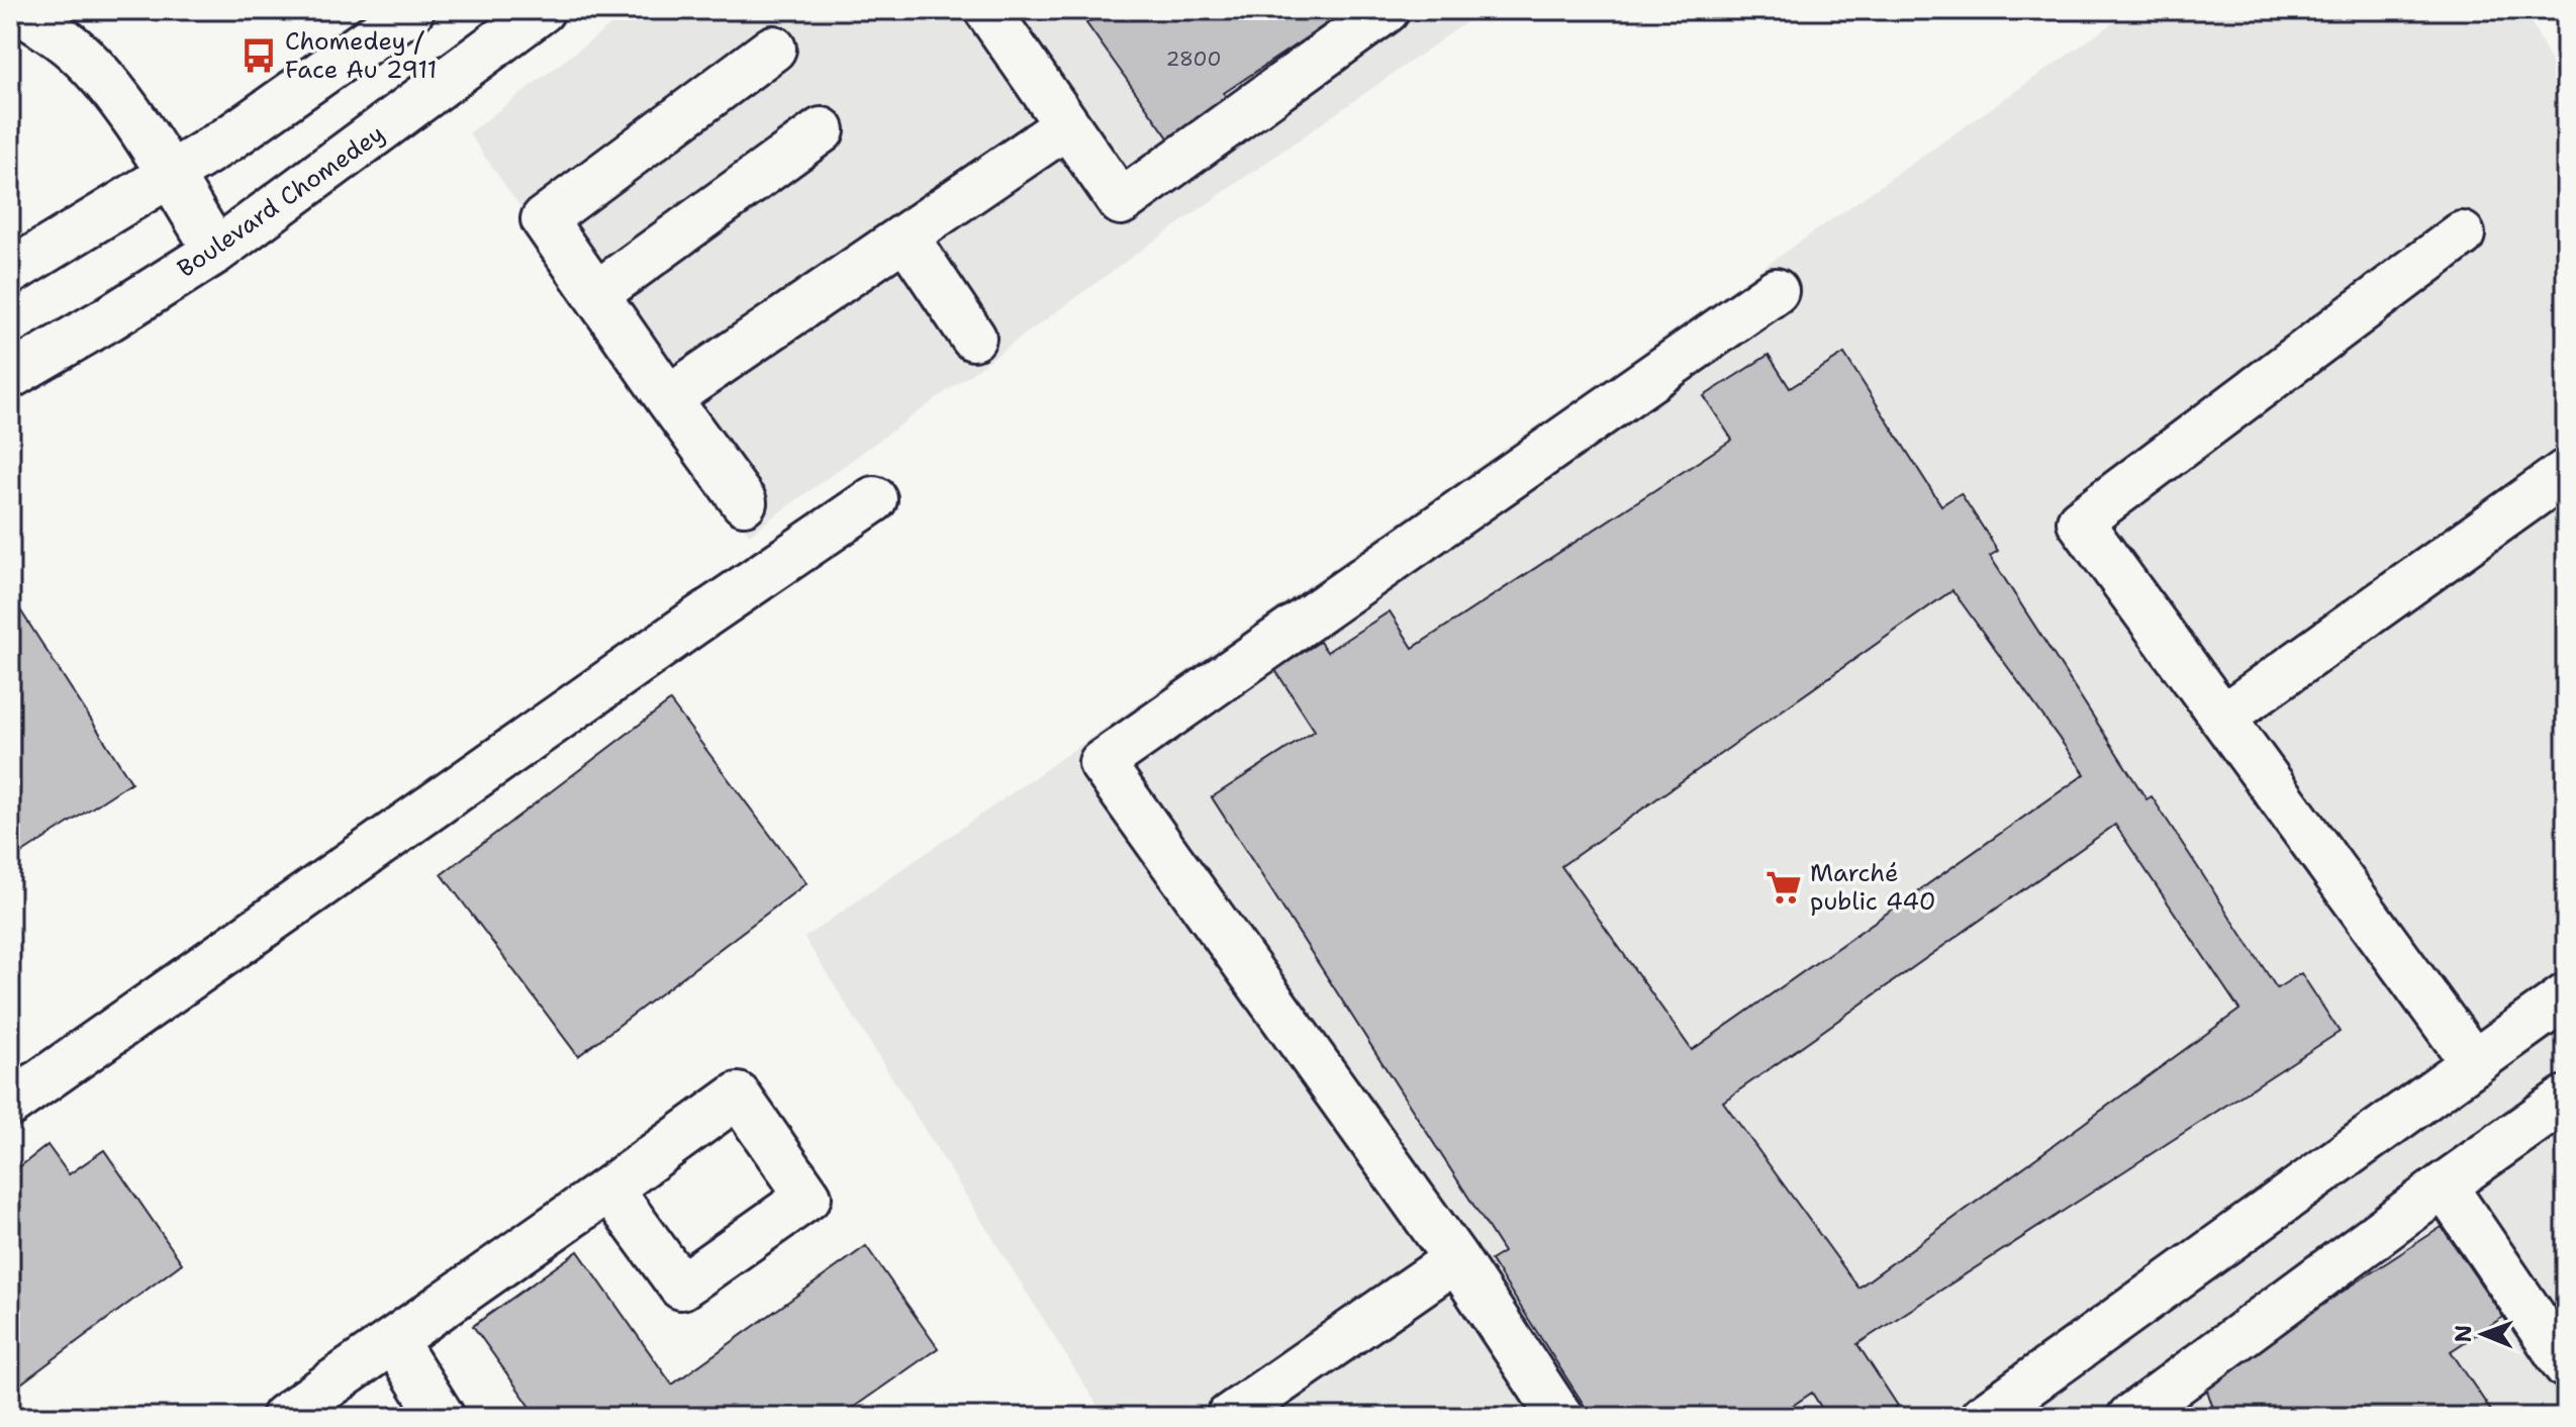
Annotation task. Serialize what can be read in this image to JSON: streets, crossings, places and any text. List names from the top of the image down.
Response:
{
  "streets": {
    "street": ["Boulevard Chomedey"]
  },
  "places": {
    "bus stop": ["Chomedey / Face Au 2911"],
    "supermarket": ["Marché public 440"]
  },
  "house_numbers": ["2800"],
  "north": "left"
}
